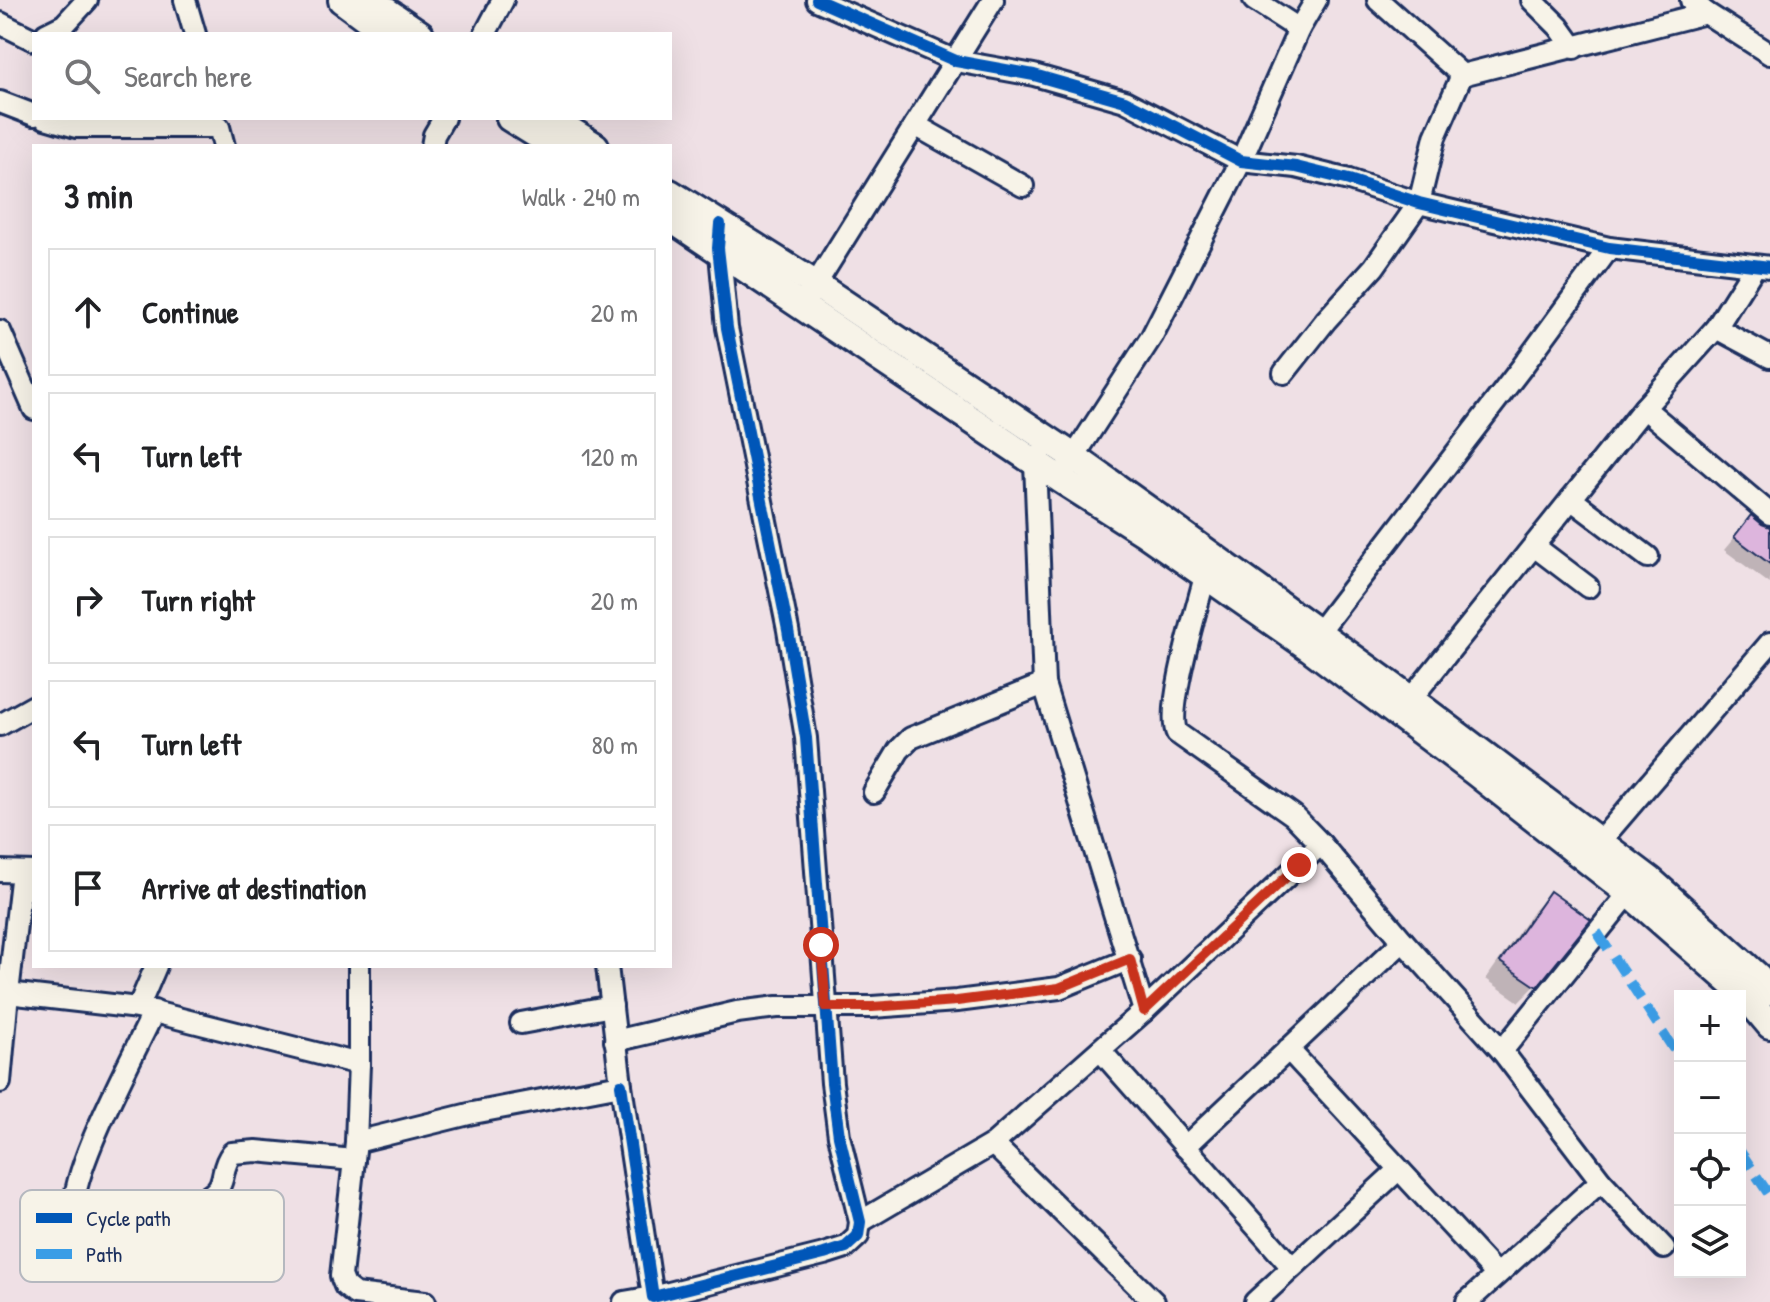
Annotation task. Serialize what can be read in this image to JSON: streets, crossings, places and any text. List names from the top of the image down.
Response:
{
  "legend": ["Cycle path", "Path"],
  "page": {
    "search": "Search here",
    "heading": ["3 min", "Walk · 240 m"],
    "list": [
      ["Continue", "20 m"],
      ["Turn left", "120 m"],
      ["Turn right", "20 m"],
      ["Turn left", "80 m"],
      "Arrive at destination"
    ],
    "map_buttons": ["+", "−"]
  }
}
